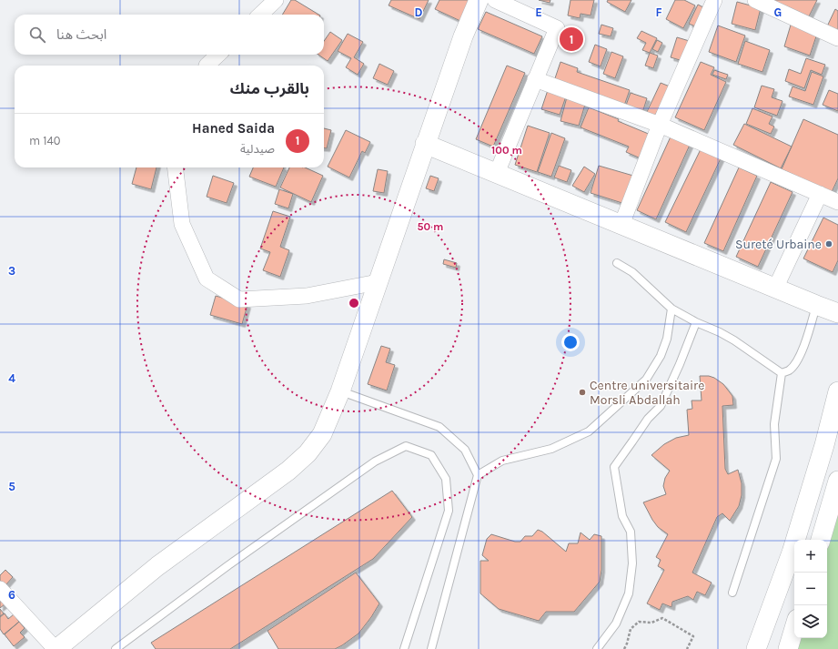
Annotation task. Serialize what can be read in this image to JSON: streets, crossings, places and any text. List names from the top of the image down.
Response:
{
  "places": ["Sureté Urbaine", "Centre universitaire Morsli Abdallah"],
  "page": {
    "search": "ابحث هنا",
    "pins": "1",
    "heading": "بالقرب منك",
    "list": [
      {
        "mark": "1",
        "name": "Haned Saida",
        "note": "صيدلية",
        "value": "140 m"
      }
    ],
    "map_buttons": ["+", "−"]
  },
  "grid": {
    "columns": [
      "D",
      "E",
      "F",
      "G"
    ],
    "rows": [
      "3",
      "4",
      "5",
      "6"
    ]
  },
  "rings": ["100 m", "50 m"]
}
